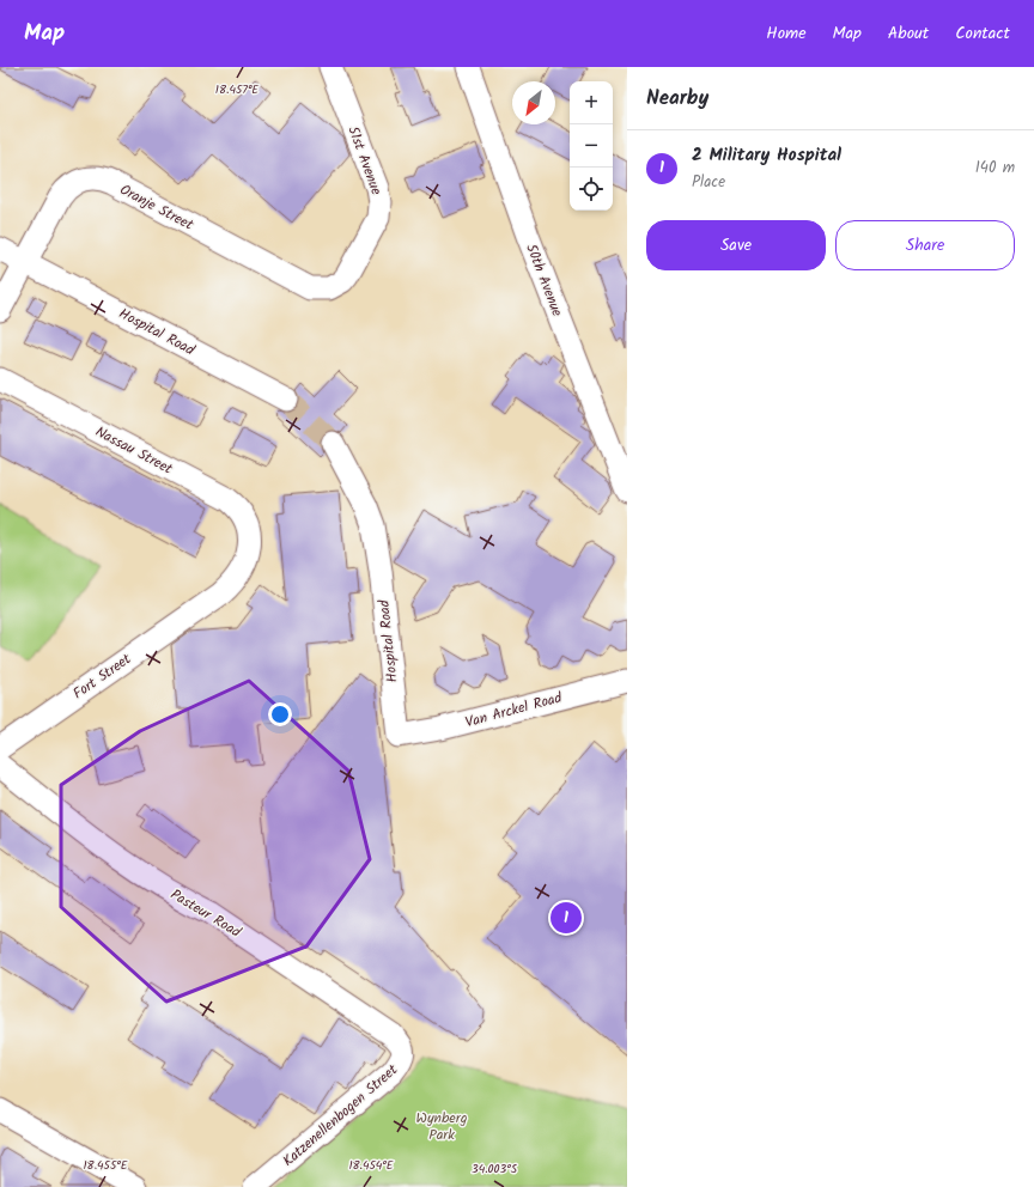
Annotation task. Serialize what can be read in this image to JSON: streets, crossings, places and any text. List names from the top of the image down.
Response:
{
  "streets": {
    "street": [
      "51st Avenue",
      "Oranje Street",
      "50th Avenue",
      "Hospital Road",
      "Nassau Street",
      "Fort Street",
      "Van Arckel Road",
      "Pasteur Road",
      "Katzenellenbogen Street"
    ]
  },
  "crossings": [
    ["51st Avenue", "Oranje Street"],
    ["Oranje Street", "Hospital Road"],
    ["Hospital Road", "Van Arckel Road"],
    ["Nassau Street", "Fort Street"],
    ["Pasteur Road", "Katzenellenbogen Street"]
  ],
  "parks": ["Wynberg Park"],
  "north": "bottom left",
  "page": {
    "header": "Map",
    "nav": [
      "Home",
      "Map",
      "About",
      "Contact"
    ],
    "heading": "Nearby",
    "map_buttons": ["+", "−"],
    "list": [
      {
        "mark": "1",
        "name": "2 Military Hospital",
        "note": "Place",
        "value": "140 m"
      }
    ],
    "buttons": ["Save", "Share"],
    "pins": "1"
  },
  "coordinates": [
    "18.457°E",
    "18.455°E",
    "18.454°E",
    "34.003°S"
  ]
}
